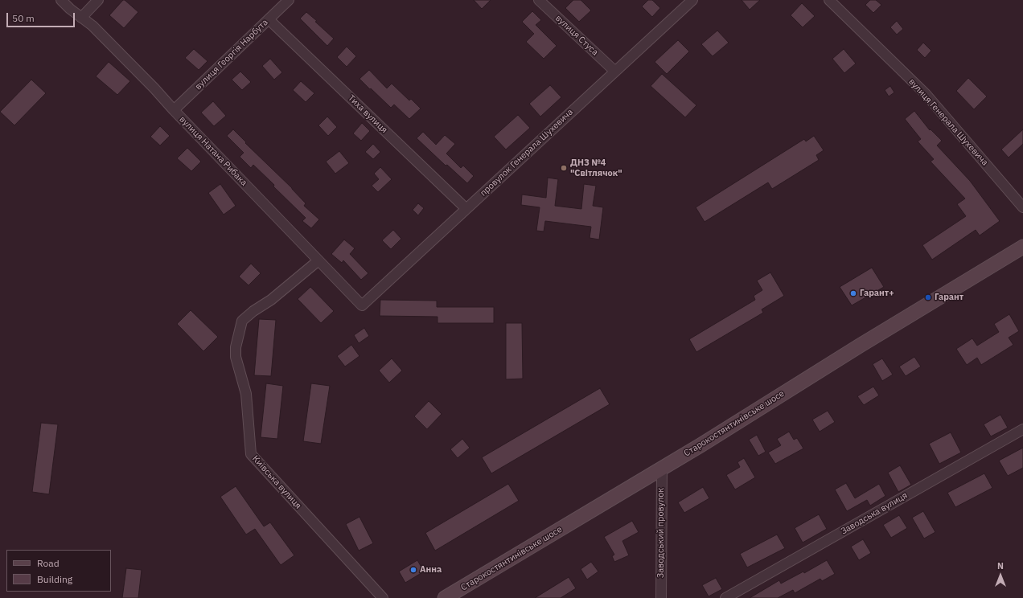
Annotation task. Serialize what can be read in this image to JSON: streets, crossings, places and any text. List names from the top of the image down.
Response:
{
  "streets": {
    "main road": ["Старокостянтинівське шосе"],
    "street": [
      "вулиця Стуса",
      "вулиця Георгія Нарбута",
      "Тиха вулиця",
      "вулиця Генерала Шухевича",
      "вулиця Натана Рибака",
      "провулок Генерала Шухевича",
      "Київська вулиця",
      "Заводська вулиця",
      "Заводський провулок"
    ]
  },
  "crossings": [
    ["вулиця Стуса", "провулок Генерала Шухевича"],
    ["вулиця Георгія Нарбута", "Тиха вулиця"],
    ["вулиця Георгія Нарбута", "вулиця Натана Рибака"],
    ["Тиха вулиця", "провулок Генерала Шухевича"],
    ["вулиця Натана Рибака", "провулок Генерала Шухевича"],
    ["вулиця Натана Рибака", "Київська вулиця"],
    ["Старокостянтинівське шосе", "Заводський провулок"]
  ],
  "places": [
    "ДНЗ №4 \"Світлячок\"",
    "Гарант+",
    "Гарант",
    "Анна"
  ],
  "legend": ["Road", "Building"],
  "scale_bar": "50 m",
  "north": "top"
}
